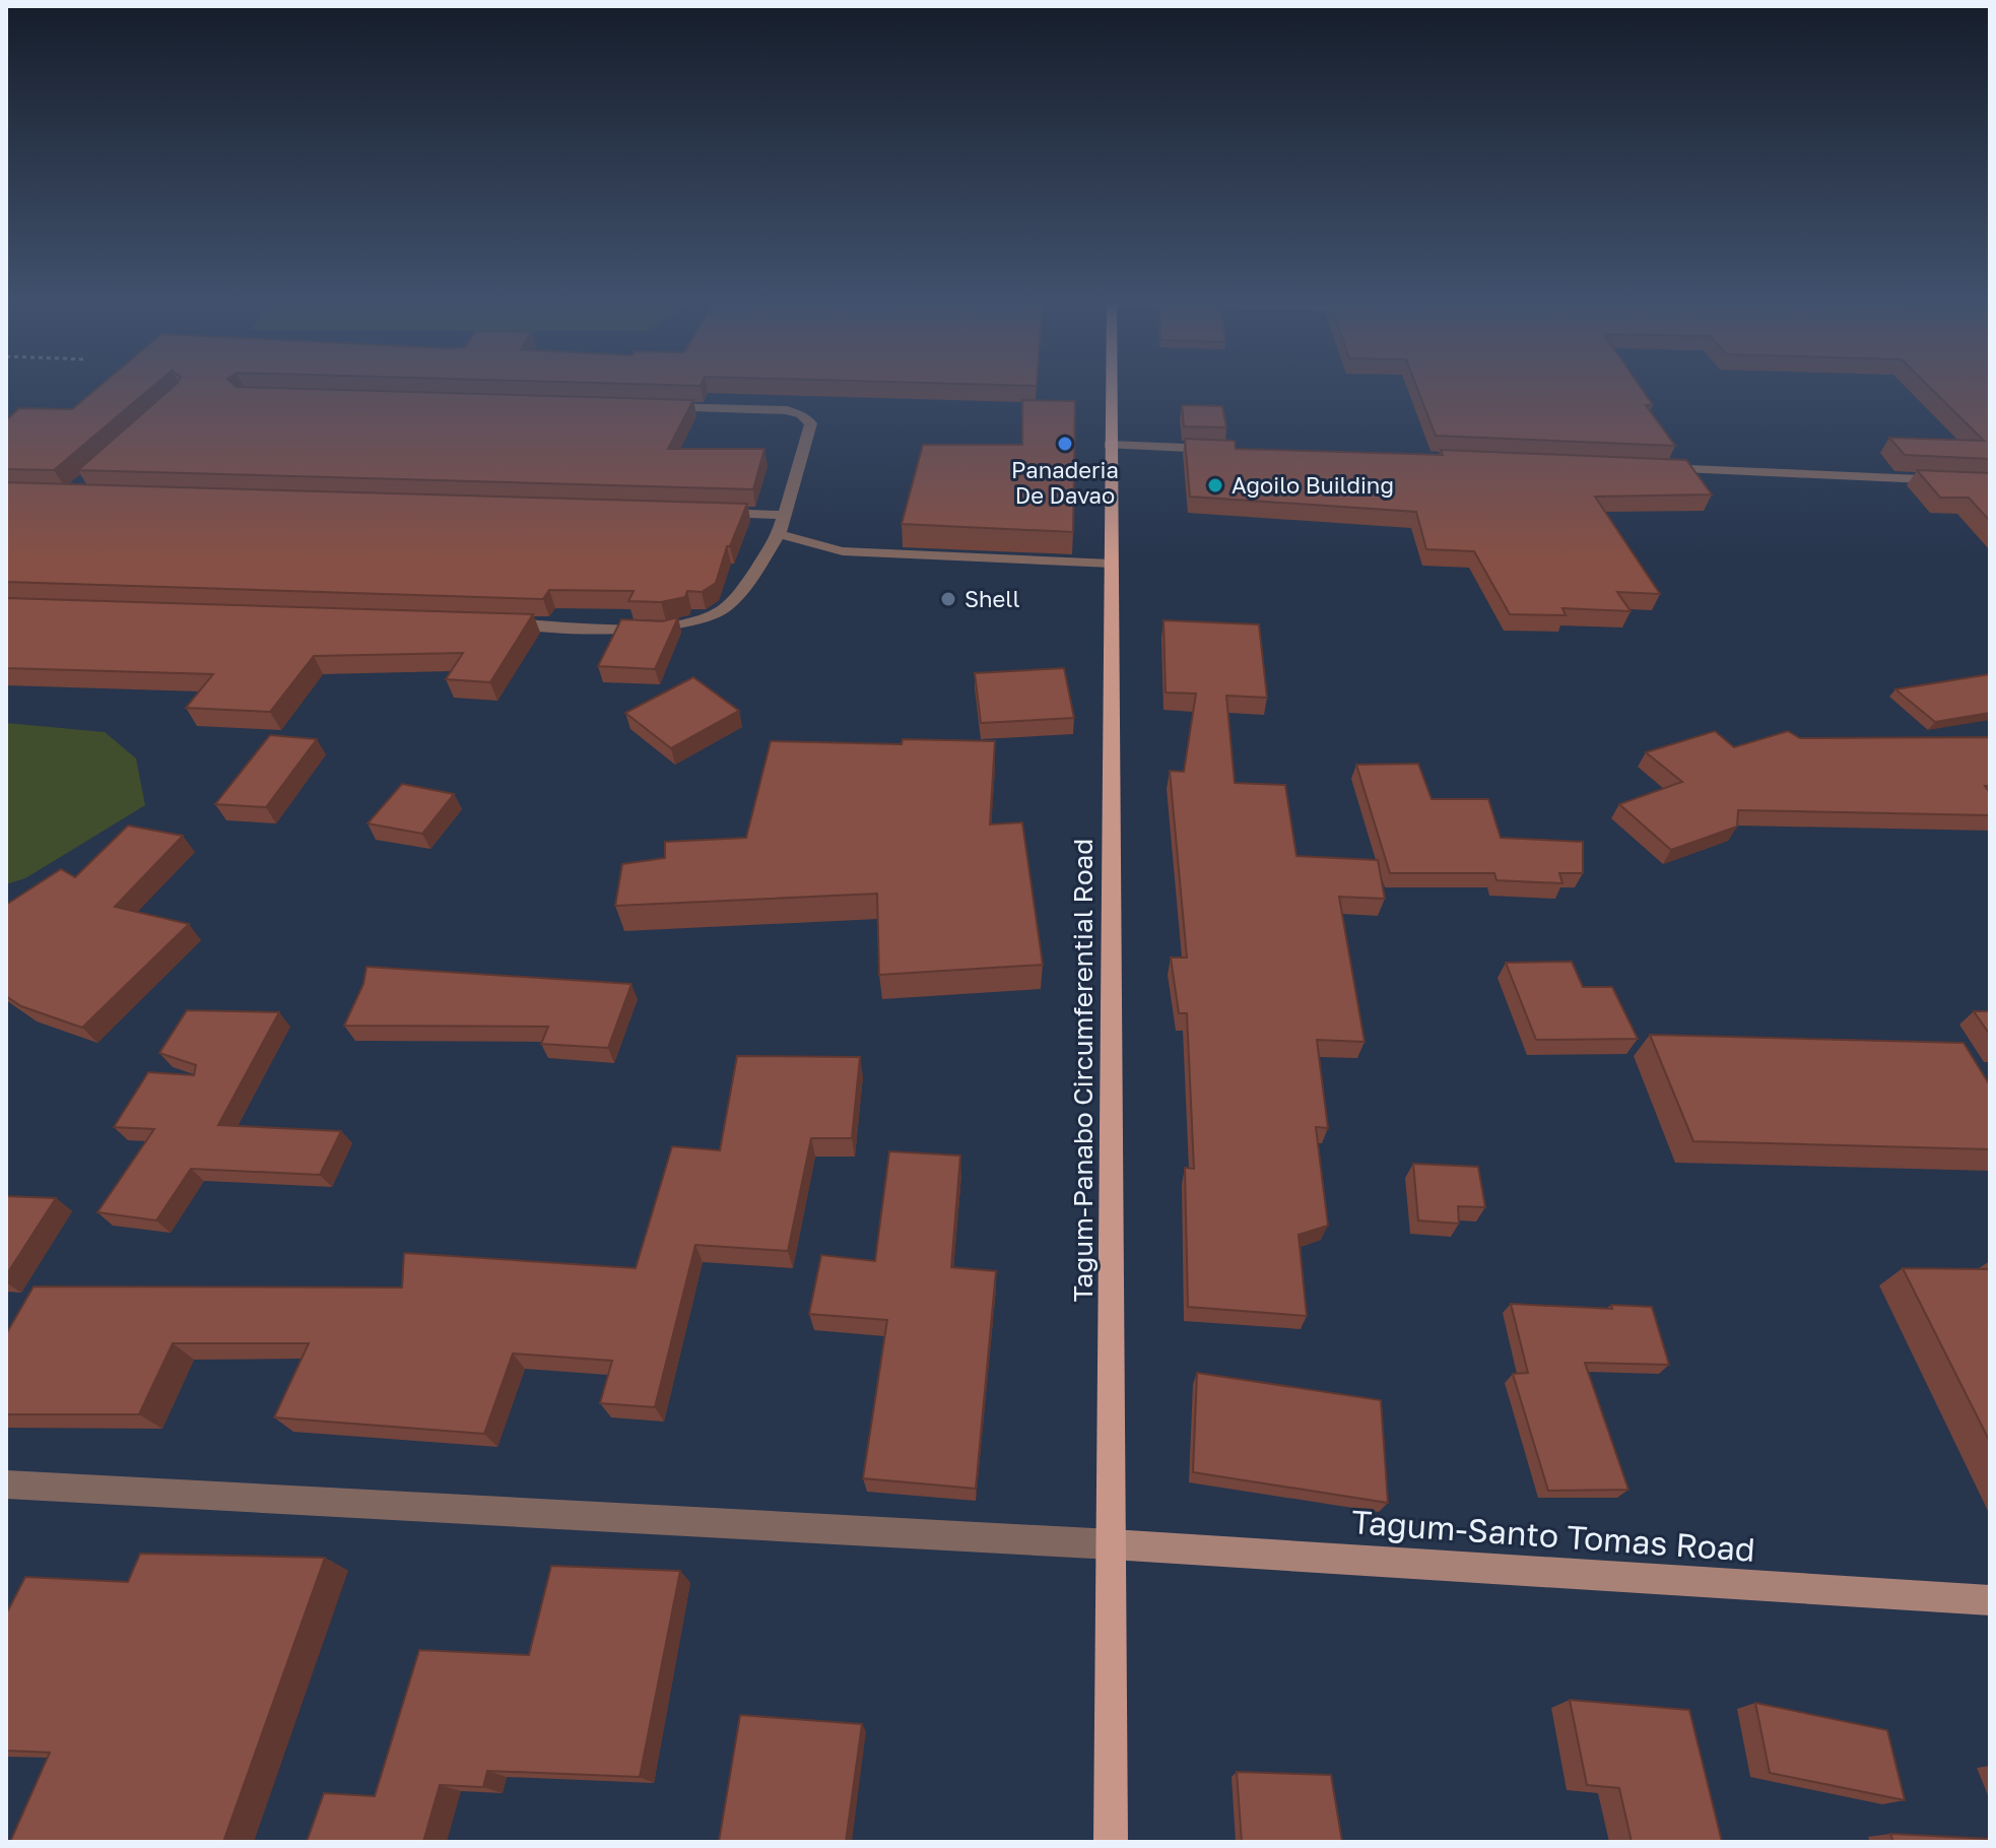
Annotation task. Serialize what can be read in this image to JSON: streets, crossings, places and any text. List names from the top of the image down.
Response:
{
  "streets": {
    "main road": ["Tagum-Panabo Circumferential Road", "Tagum-Santo Tomas Road"]
  },
  "crossings": [
    ["Tagum-Panabo Circumferential Road", "Tagum-Santo Tomas Road"]
  ],
  "places": ["Panaderia De Davao", "Agoilo Building", "Shell"]
}
